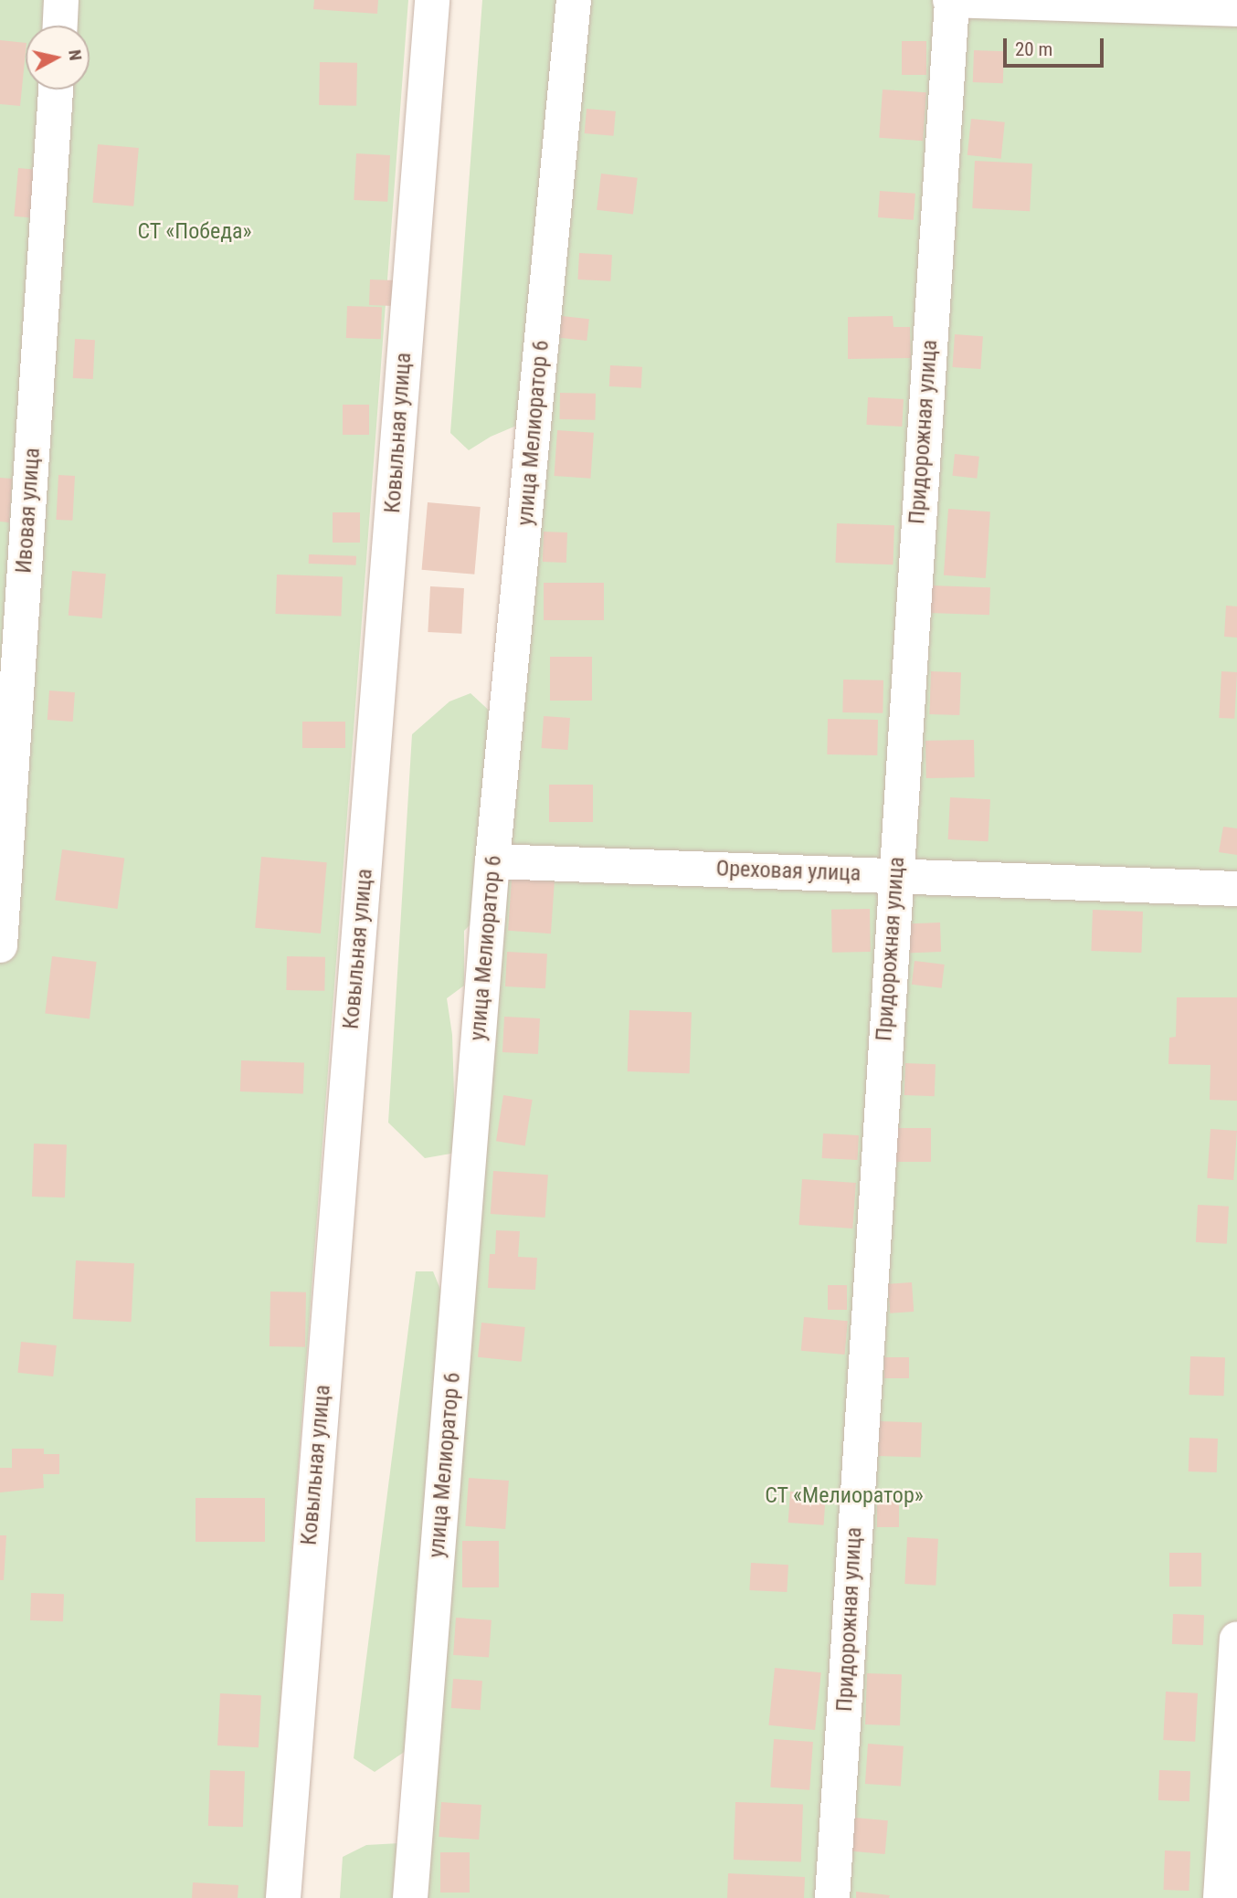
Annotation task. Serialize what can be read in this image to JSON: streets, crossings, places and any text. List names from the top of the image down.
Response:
{
  "streets": {
    "street": [
      "Придорожная улица",
      "Ковыльная улица",
      "улица Мелиоратор 6",
      "Ивовая улица",
      "Ореховая улица"
    ]
  },
  "crossings": [
    ["Придорожная улица", "Ореховая улица"],
    ["улица Мелиоратор 6", "Ореховая улица"]
  ],
  "parks": ["СТ «Победа»", "СТ «Мелиоратор»"],
  "scale_bar": "20 m",
  "north": "right"
}
